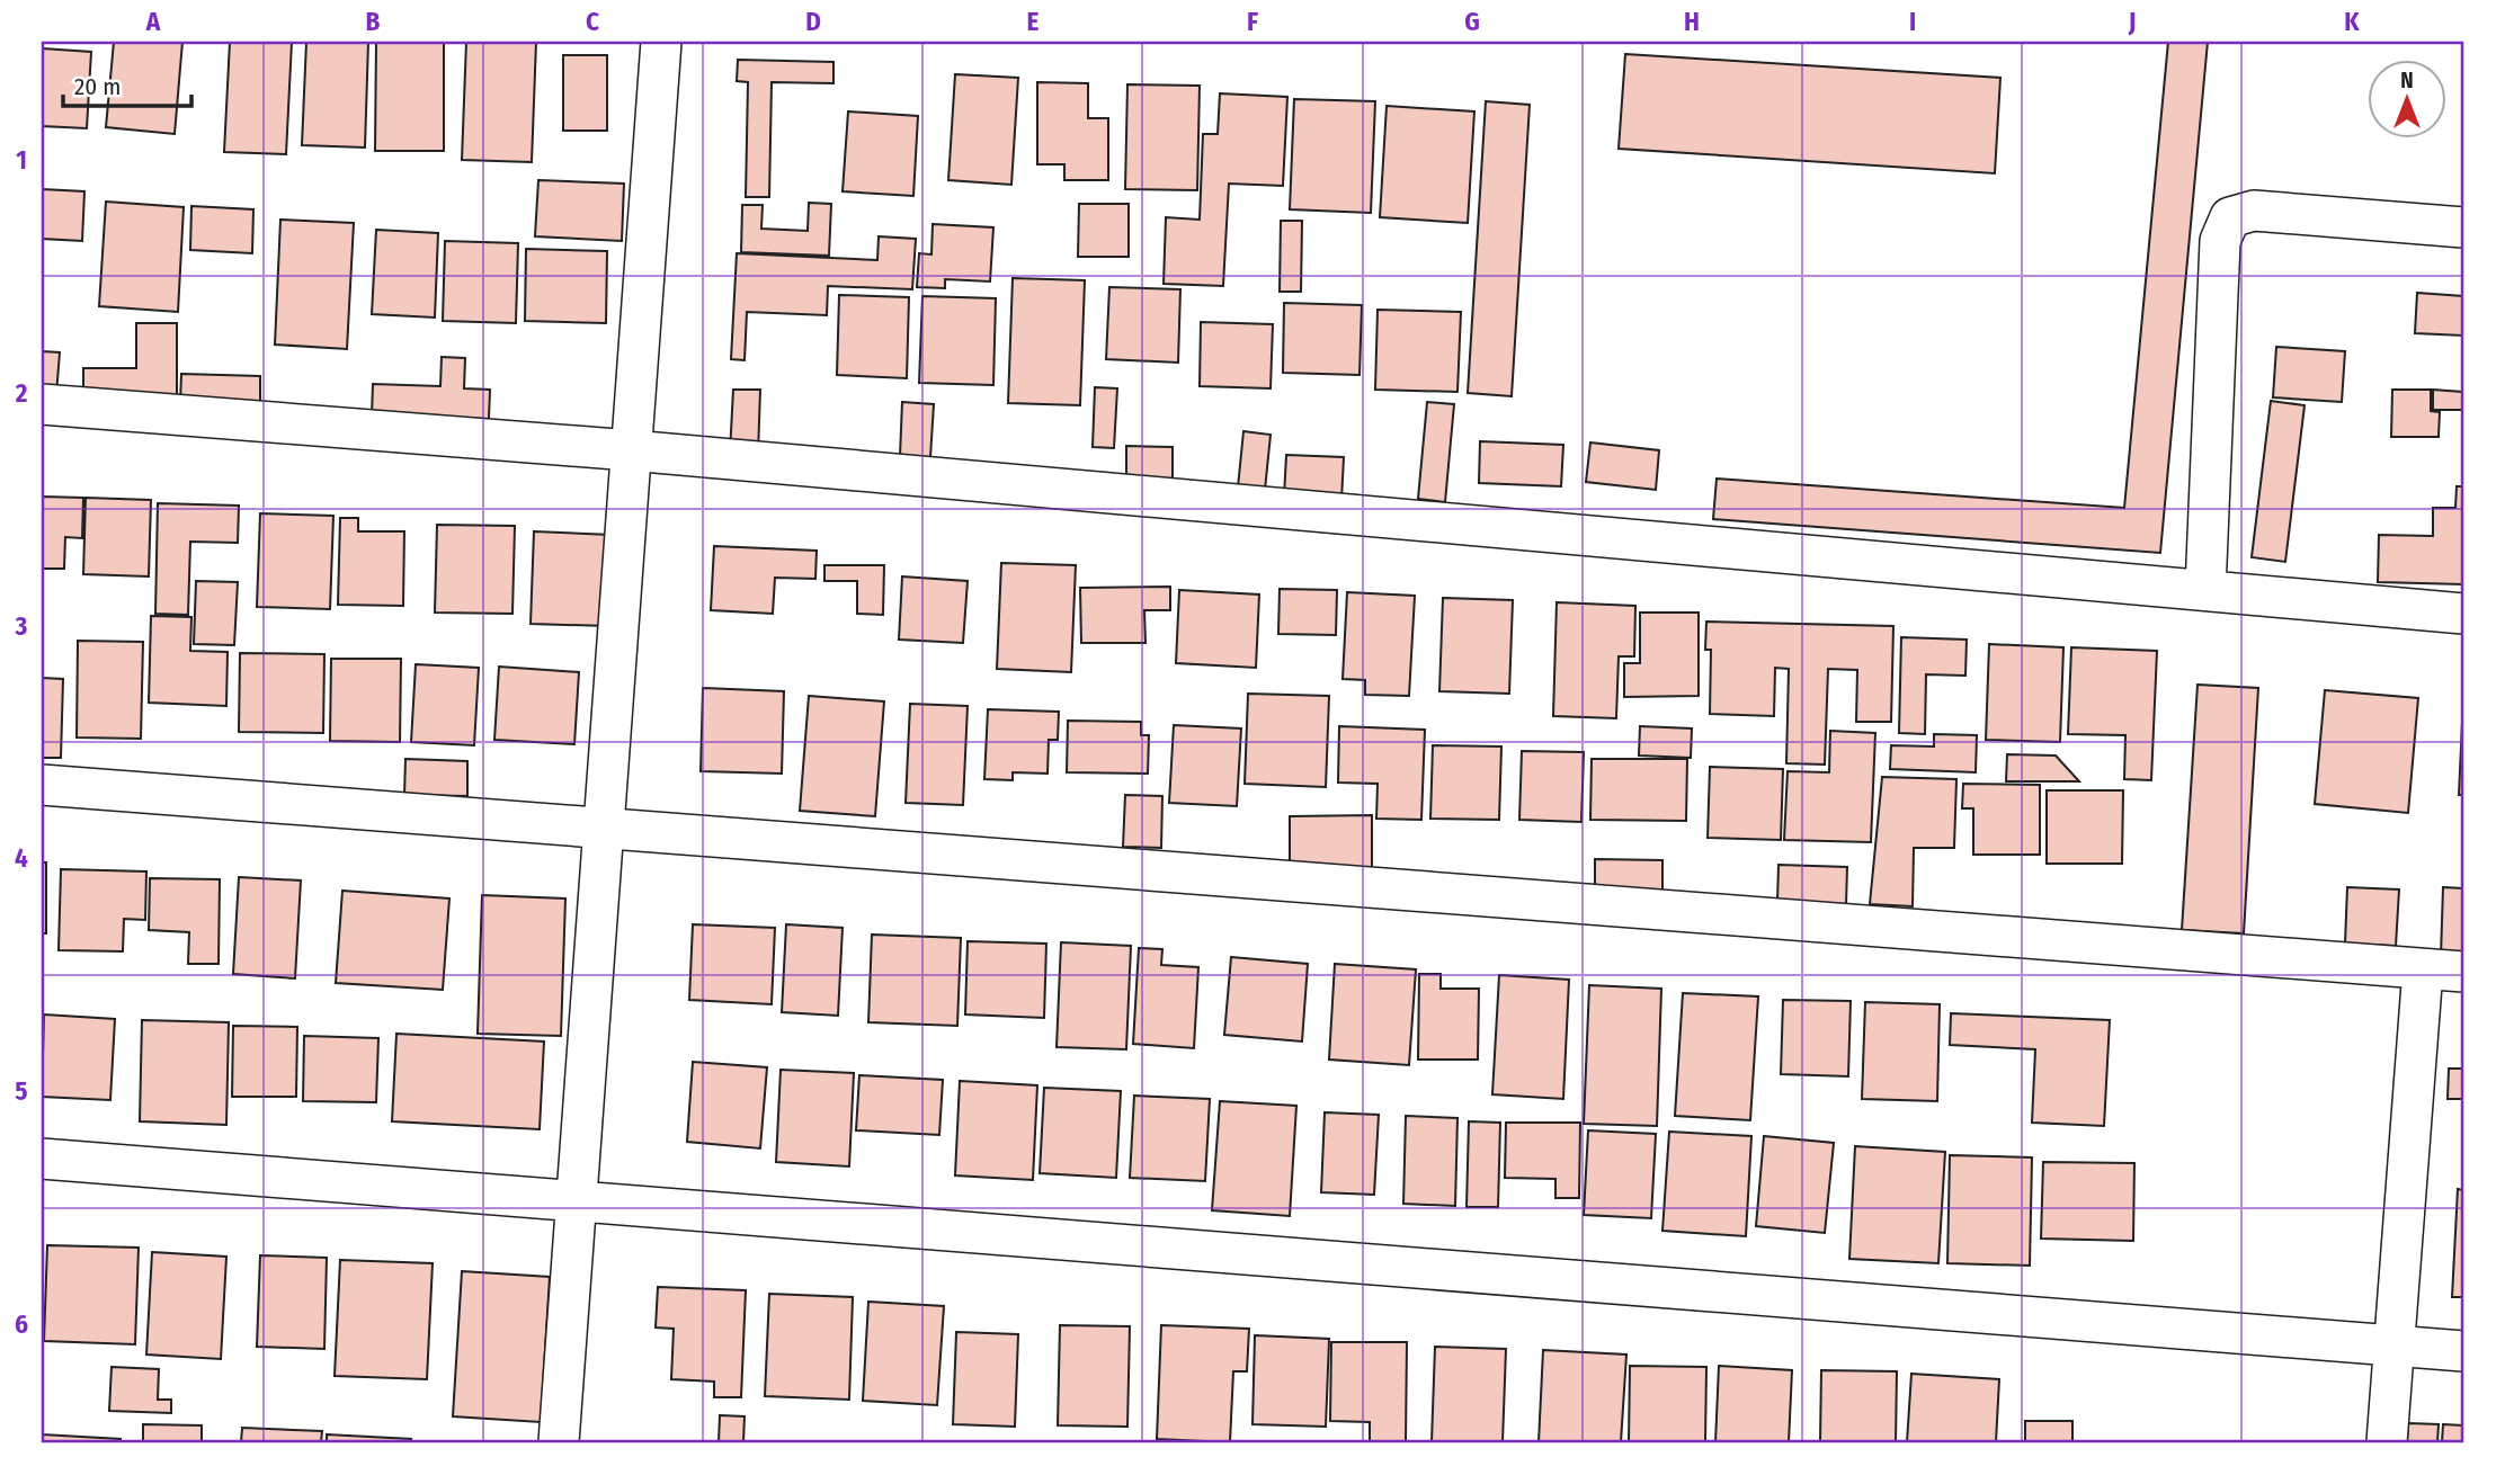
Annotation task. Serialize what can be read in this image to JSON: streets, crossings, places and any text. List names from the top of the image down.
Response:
{
  "scale_bar": "20 m",
  "north": "top",
  "grid": {
    "columns": [
      "A",
      "B",
      "C",
      "D",
      "E",
      "F",
      "G",
      "H",
      "I",
      "J",
      "K"
    ],
    "rows": [
      "1",
      "2",
      "3",
      "4",
      "5",
      "6"
    ]
  }
}
